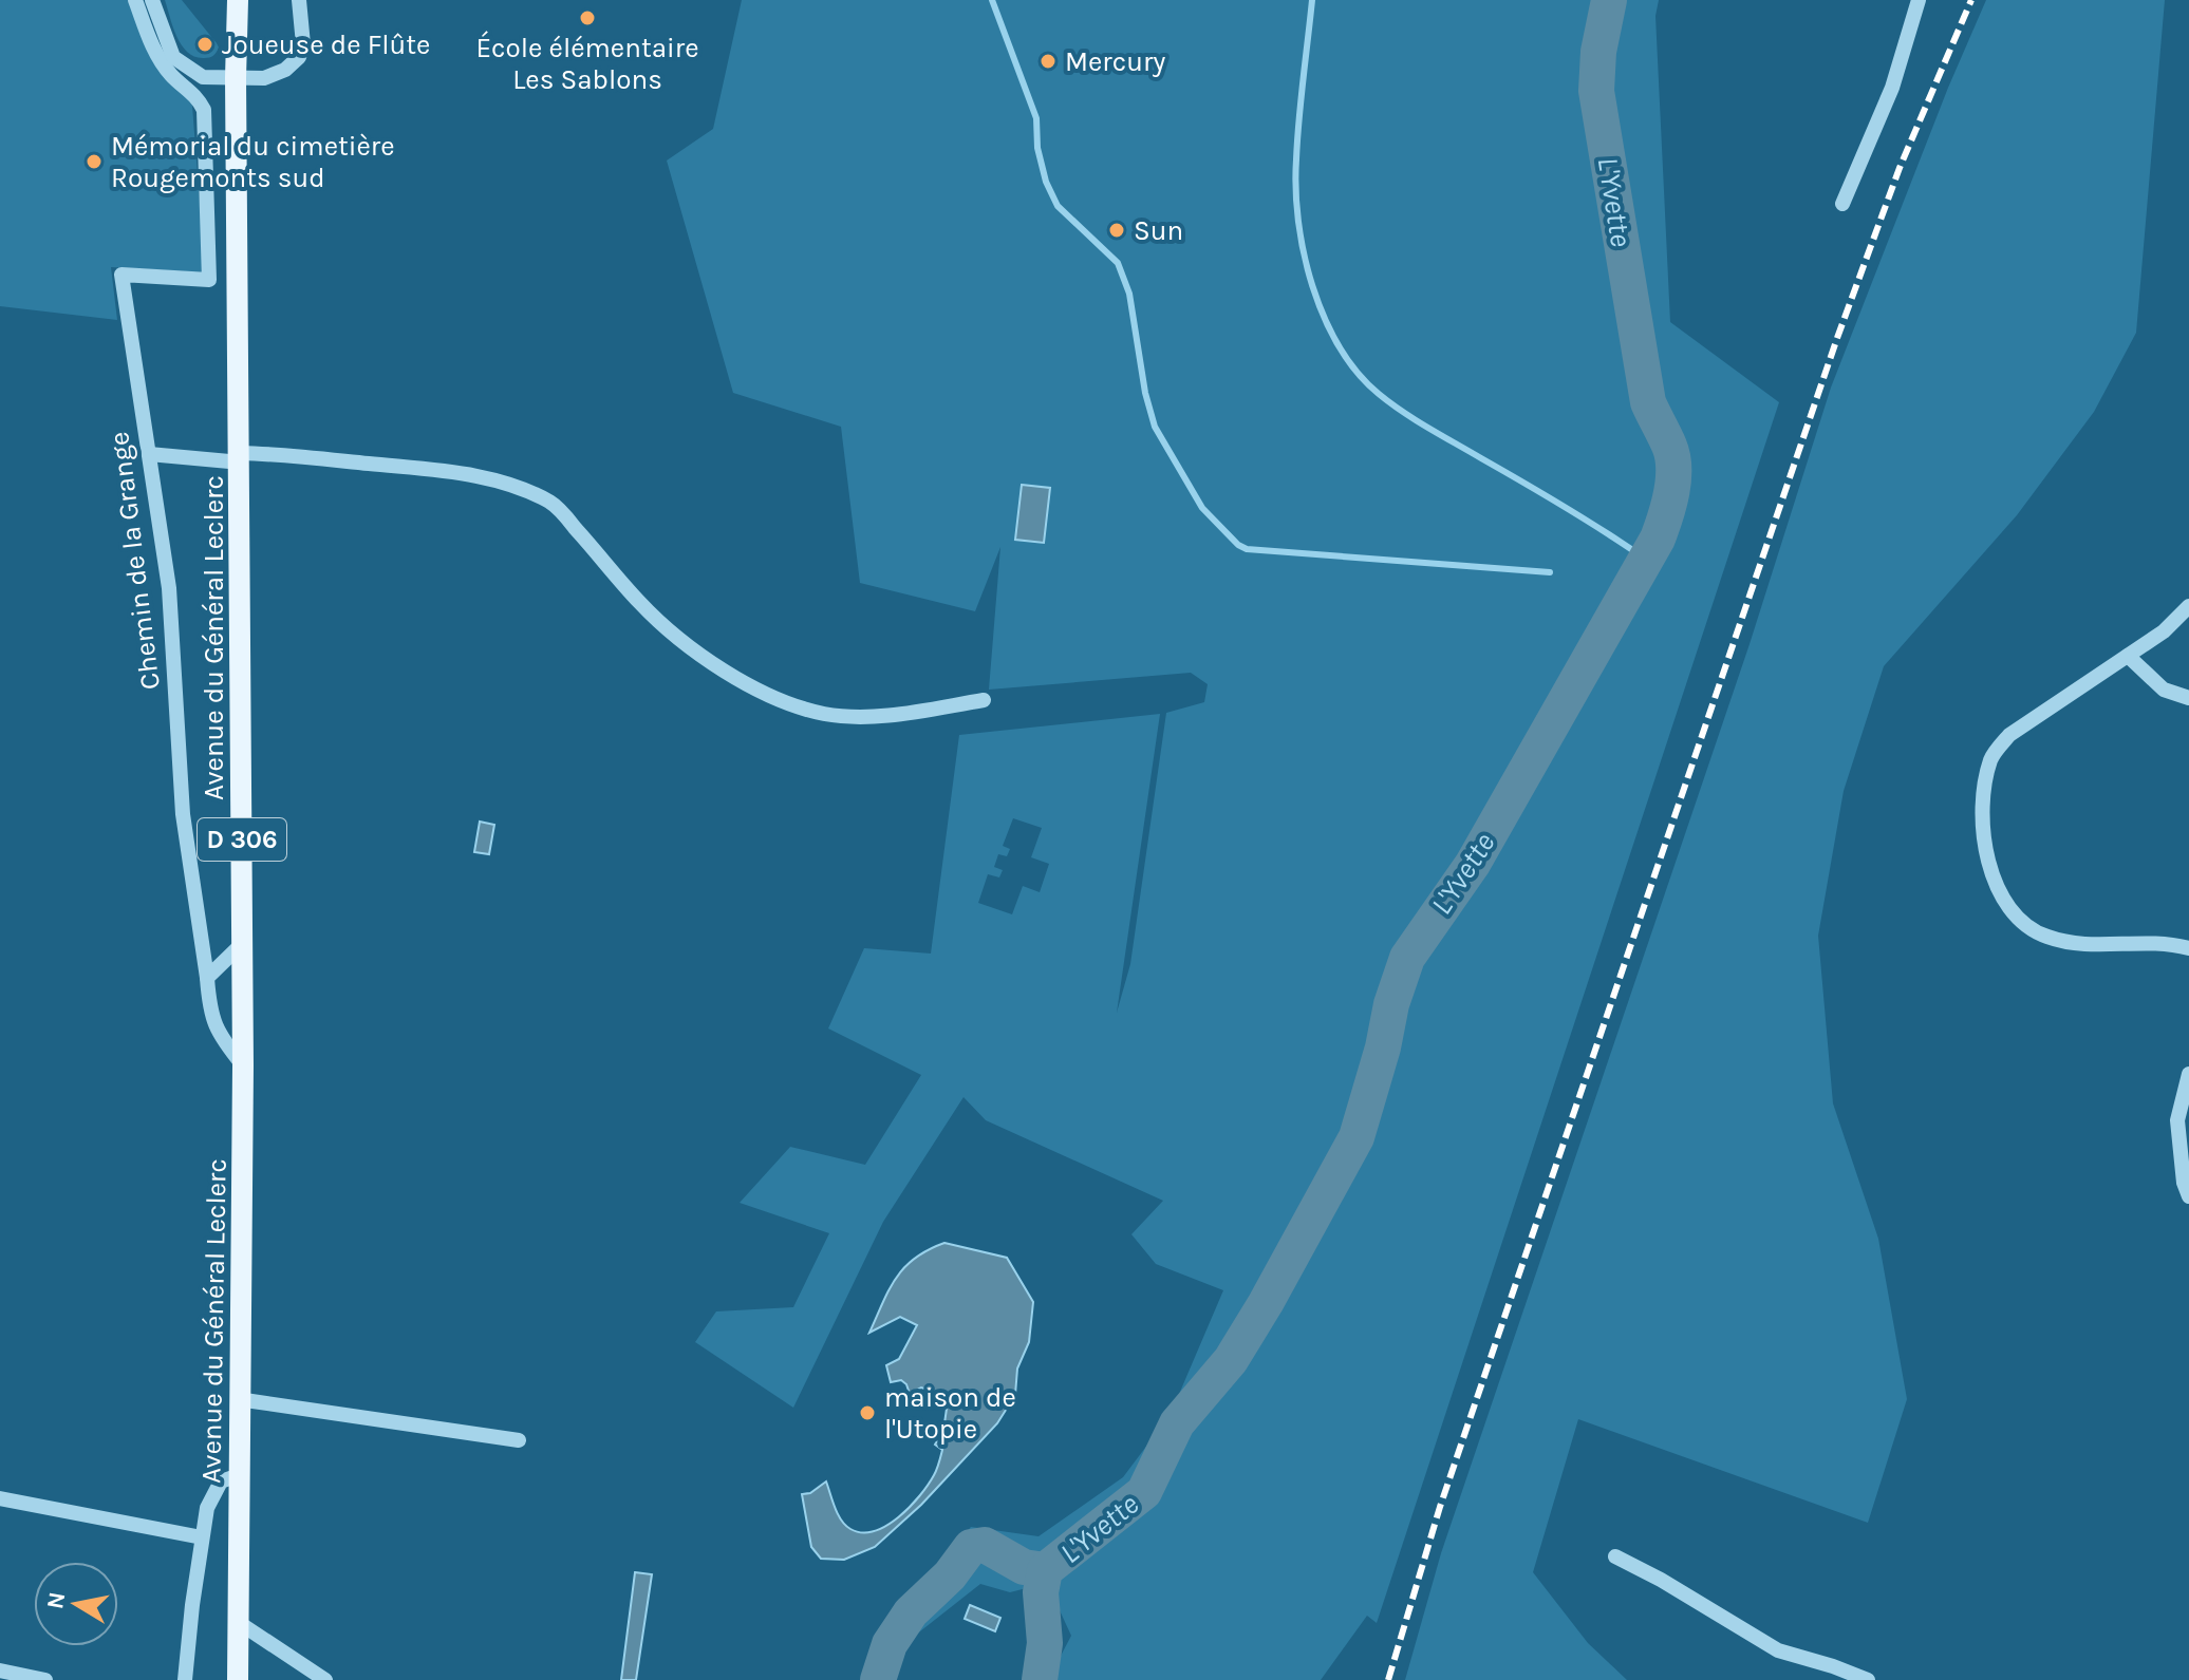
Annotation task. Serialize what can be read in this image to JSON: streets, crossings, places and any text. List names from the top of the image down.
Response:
{
  "streets": {
    "main road": ["Avenue du Général Leclerc", "D 306"],
    "street": ["Chemin de la Grange"]
  },
  "crossings": [
    ["Chemin de la Grange", "Avenue du Général Leclerc"]
  ],
  "water": ["L'Yvette"],
  "places": [
    "École élémentaire Les Sablons",
    "Joueuse de Flûte",
    "Mercury",
    "Mémorial du cimetière Rougemonts sud",
    "Sun",
    "maison de l'Utopie"
  ],
  "north": "left"
}
